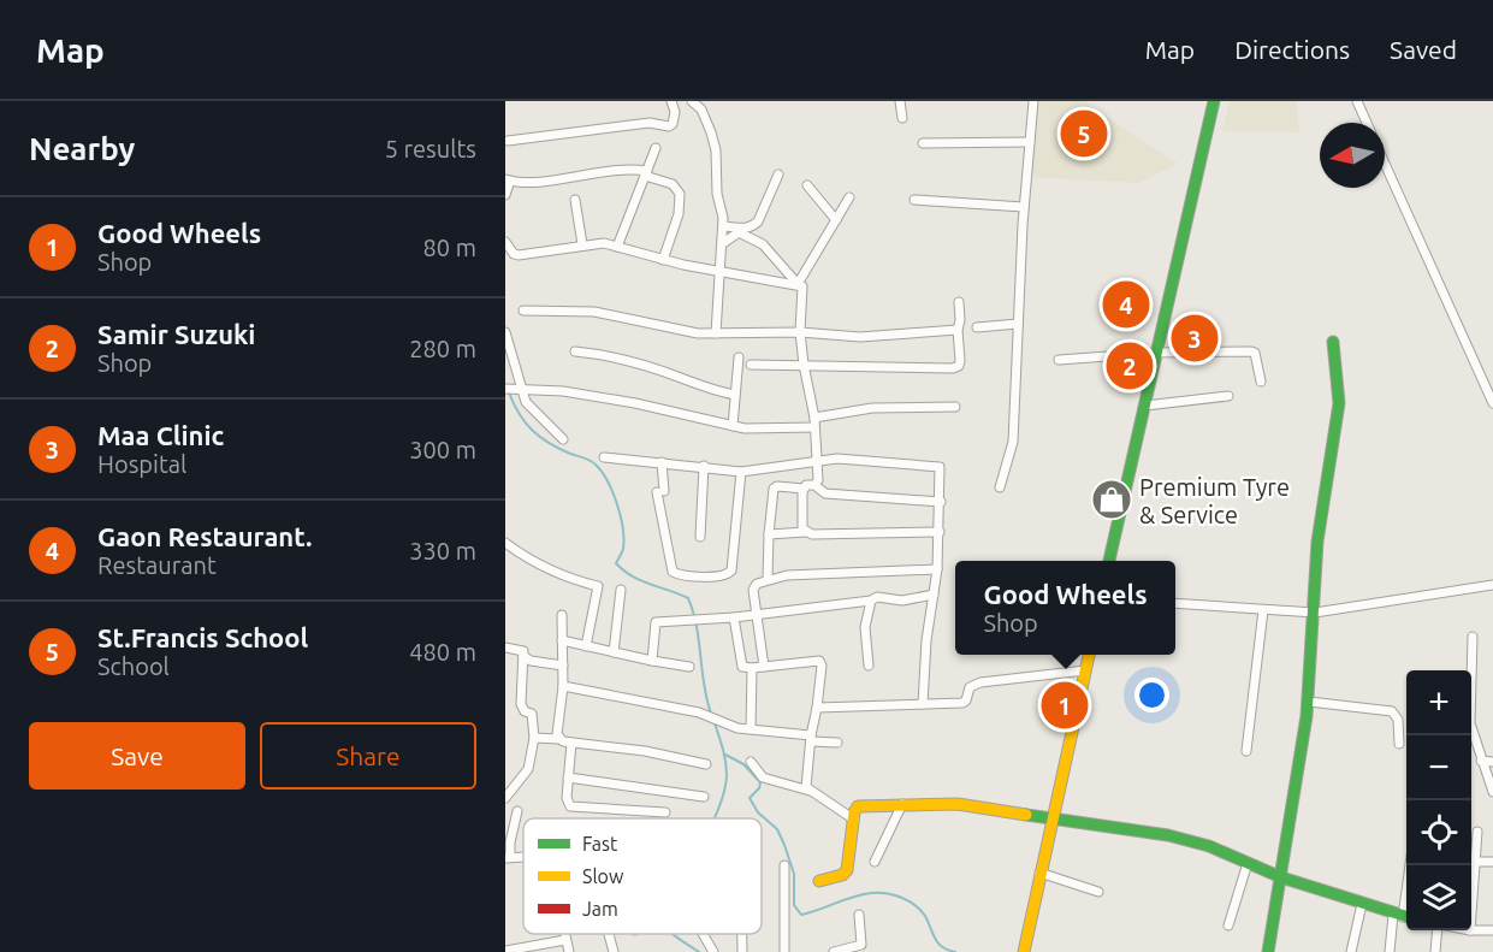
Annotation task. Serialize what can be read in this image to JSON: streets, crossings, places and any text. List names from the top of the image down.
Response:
{
  "places": {
    "shop": ["Premium Tyre & Service"]
  },
  "legend": ["Fast", "Slow", "Jam"],
  "north": "left",
  "page": {
    "header": "Map",
    "nav": ["Map", "Directions", "Saved"],
    "heading": ["Nearby", "5 results"],
    "pins": [
      "5",
      "4",
      "3",
      "2",
      "1"
    ],
    "list": [
      {
        "mark": "1",
        "name": "Good Wheels",
        "note": "Shop",
        "value": "80 m"
      },
      {
        "mark": "2",
        "name": "Samir Suzuki",
        "note": "Shop",
        "value": "280 m"
      },
      {
        "mark": "3",
        "name": "Maa Clinic",
        "note": "Hospital",
        "value": "300 m"
      },
      {
        "mark": "4",
        "name": "Gaon Restaurant.",
        "note": "Restaurant",
        "value": "330 m"
      },
      {
        "mark": "5",
        "name": "St.Francis School",
        "note": "School",
        "value": "480 m"
      }
    ],
    "popup": ["Good Wheels", "Shop"],
    "map_buttons": ["+", "−"],
    "buttons": ["Save", "Share"]
  }
}
